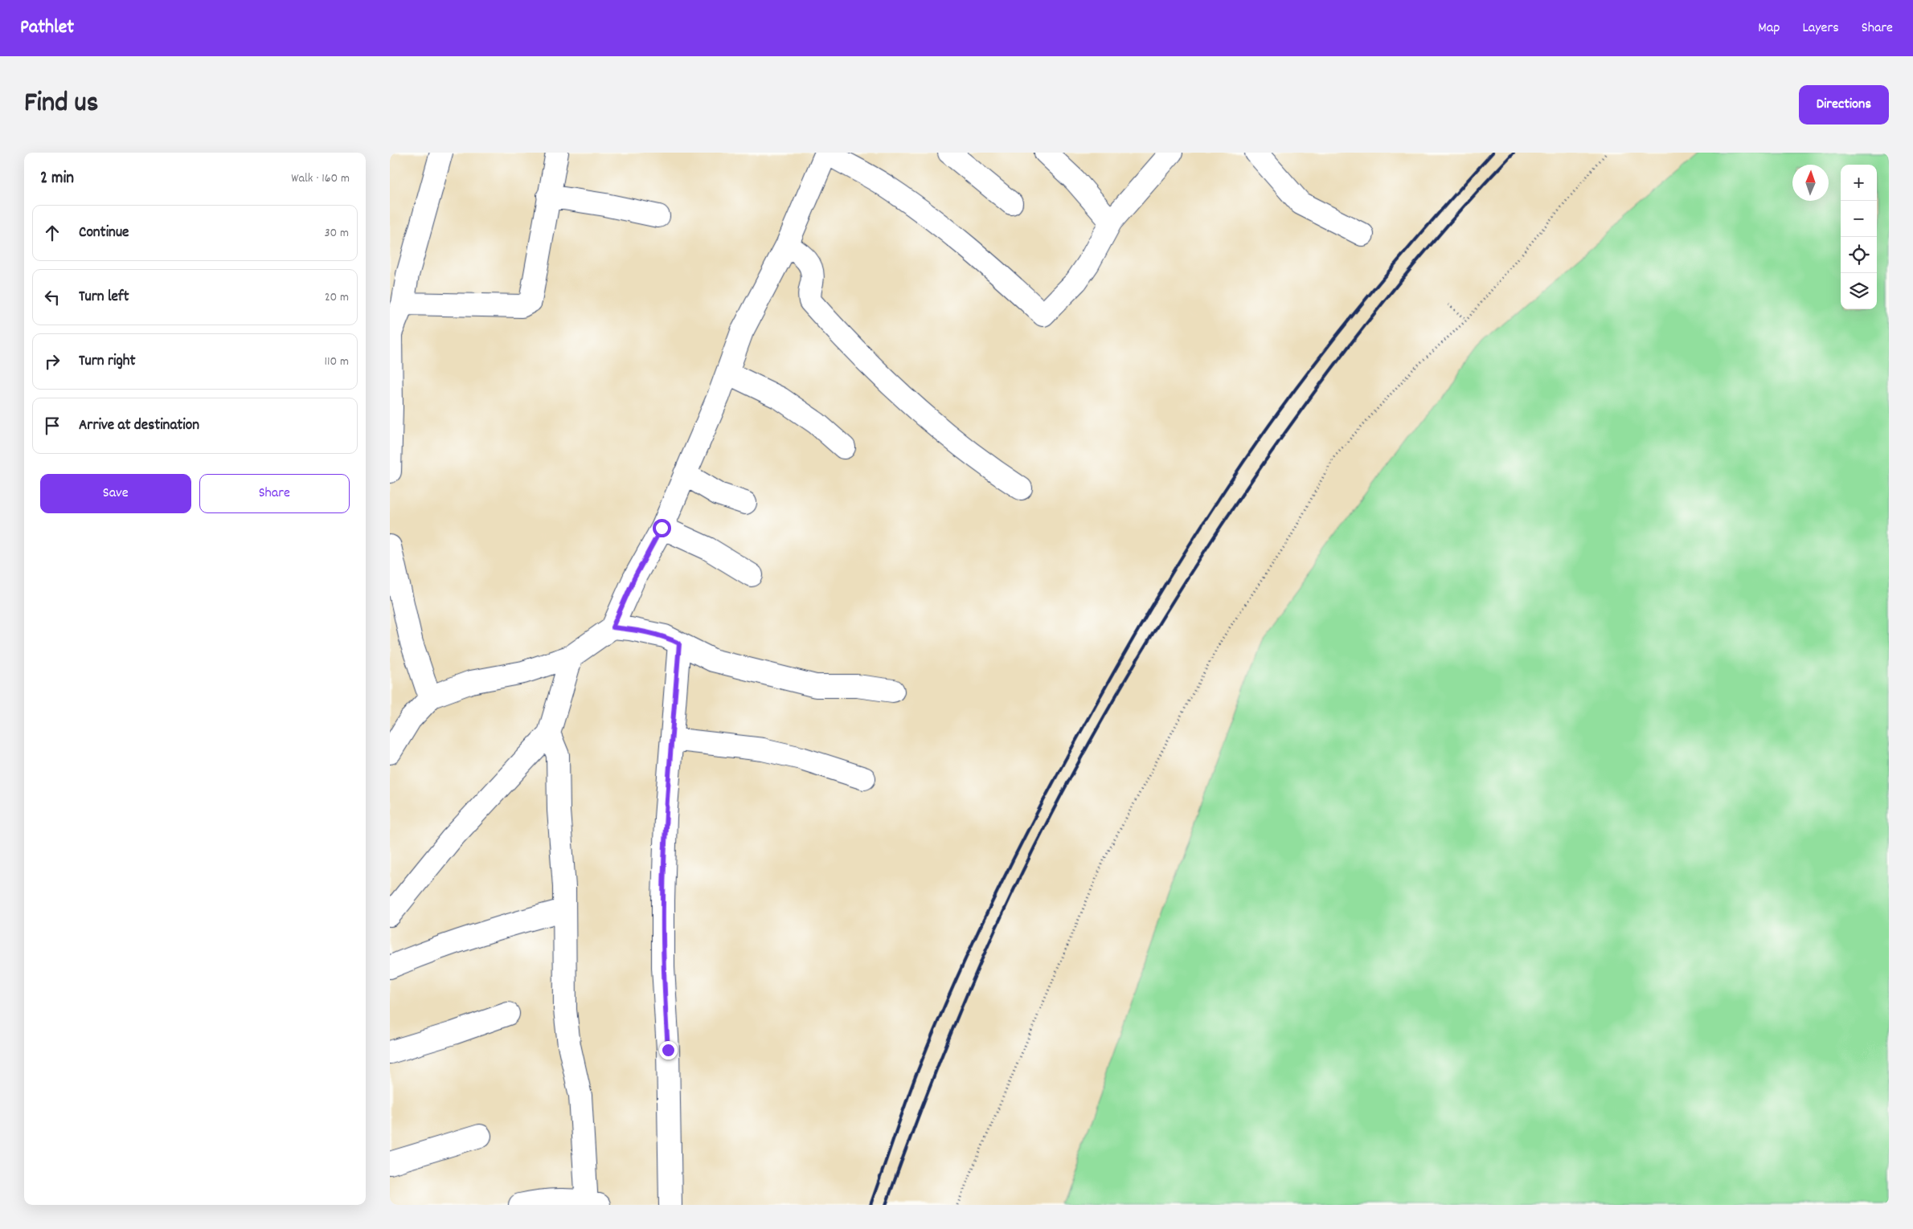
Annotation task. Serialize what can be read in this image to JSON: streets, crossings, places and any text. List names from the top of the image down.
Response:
{
  "north": "top",
  "page": {
    "header": "Pathlet",
    "nav": ["Map", "Layers", "Share"],
    "title": "Find us",
    "buttons": [
      "Directions",
      ["Save", "Share"]
    ],
    "heading": ["2 min", "Walk · 160 m"],
    "map_buttons": ["+", "−"],
    "list": [
      ["Continue", "30 m"],
      ["Turn left", "20 m"],
      ["Turn right", "110 m"],
      "Arrive at destination"
    ]
  }
}
